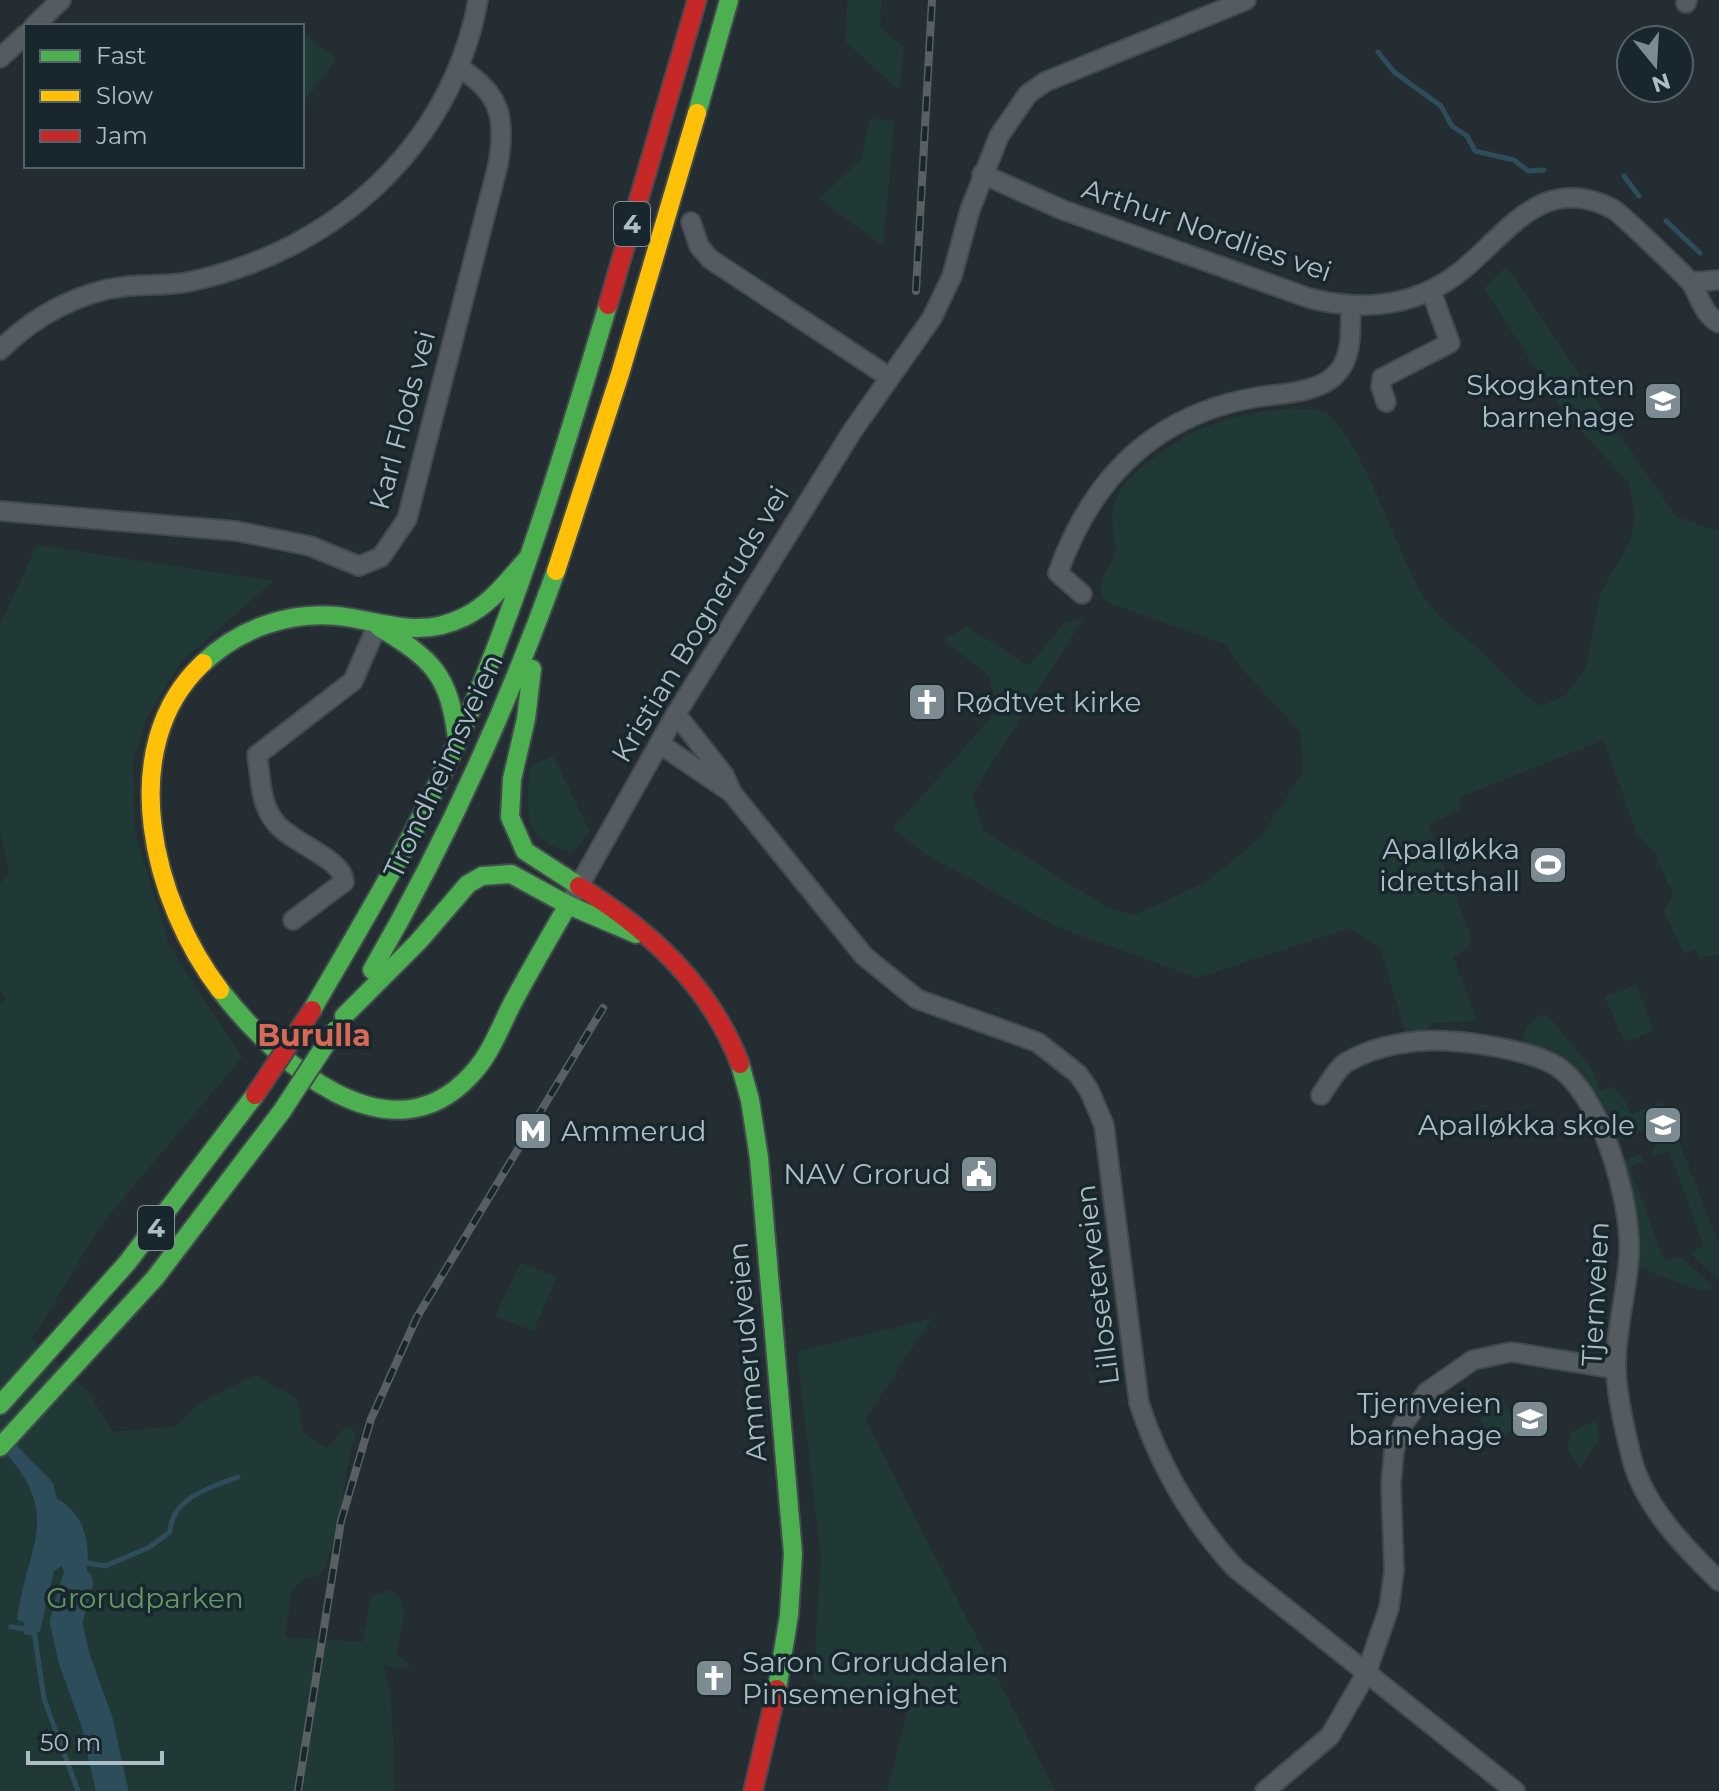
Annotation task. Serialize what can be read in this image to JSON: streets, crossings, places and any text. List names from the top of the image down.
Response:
{
  "streets": {
    "main road": ["4", "Trondheimsveien", "Ammerudveien"],
    "street": [
      "Arthur Nordlies vei",
      "Karl Flods vei",
      "Kristian Bogneruds vei",
      "Lilloseterveien",
      "Tjernveien"
    ]
  },
  "crossings": [
    ["Arthur Nordlies vei", "Kristian Bogneruds vei"],
    ["Kristian Bogneruds vei", "Lilloseterveien"],
    ["Kristian Bogneruds vei", "Ammerudveien"],
    ["Trondheimsveien", "Ammerudveien"]
  ],
  "districts": ["Burulla"],
  "parks": ["Grorudparken"],
  "places": {
    "school or university": ["Skogkanten barnehage", "Apalløkka skole", "Tjernveien barnehage"],
    "church": ["Rødtvet kirke", "Saron Groruddalen Pinsemenighet"],
    "sports": ["Apalløkka idrettshall"],
    "metro station": ["Ammerud"],
    "public building": ["NAV Grorud"]
  },
  "legend": ["Fast", "Slow", "Jam"],
  "scale_bar": "50 m",
  "north": "bottom"
}
